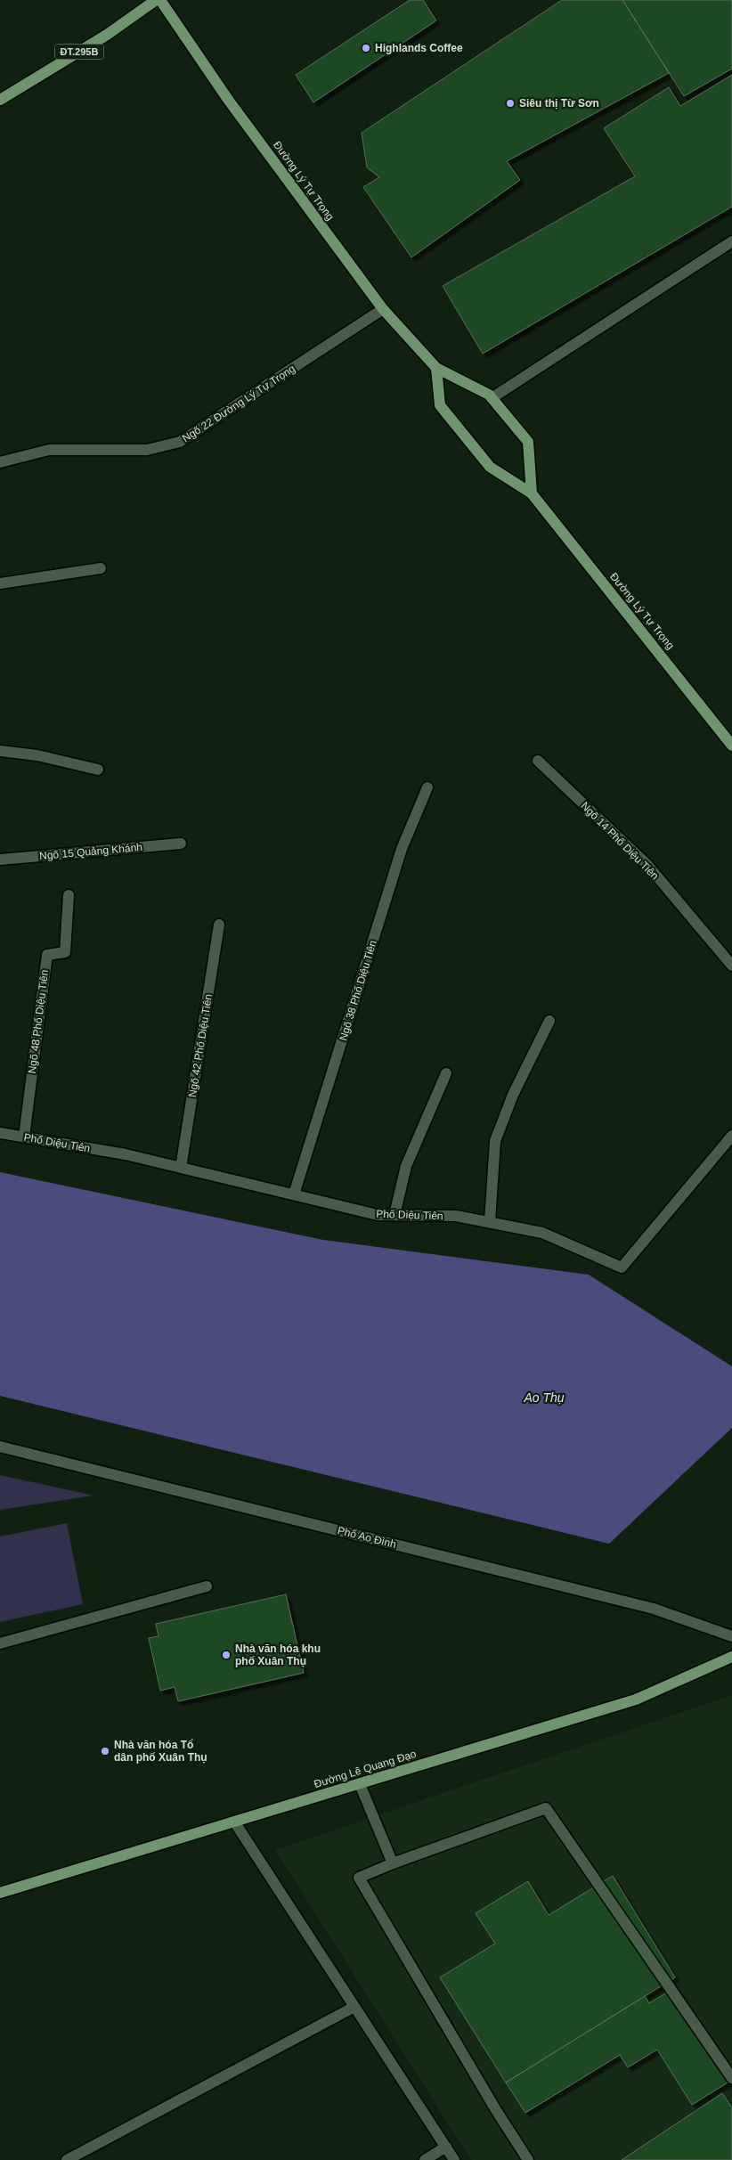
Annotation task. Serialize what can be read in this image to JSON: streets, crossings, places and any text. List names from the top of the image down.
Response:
{
  "streets": {
    "main road": ["ĐT.295B", "Đường Lý Tự Trọng", "Đường Lê Quang Đạo"],
    "street": [
      "Ngõ 22 Đường Lý Tự Trọng",
      "Ngõ 14 Phố Diệu Tiên",
      "Ngõ 15 Quảng Khánh",
      "Ngõ 38 Phố Diệu Tiên",
      "Ngõ 48 Phố Diệu Tiên",
      "Ngõ 42 Phố Diệu Tiên",
      "Phố Diệu Tiên",
      "Phố Ao Đình"
    ]
  },
  "crossings": [
    ["Đường Lý Tự Trọng", "Ngõ 22 Đường Lý Tự Trọng"],
    ["Ngõ 38 Phố Diệu Tiên", "Phố Diệu Tiên"],
    ["Ngõ 48 Phố Diệu Tiên", "Phố Diệu Tiên"],
    ["Ngõ 42 Phố Diệu Tiên", "Phố Diệu Tiên"]
  ],
  "water": ["Ao Thụ"],
  "places": [
    "Highlands Coffee",
    "Siêu thị Từ Sơn",
    "Nhà văn hóa khu phố Xuân Thụ",
    "Nhà văn hóa Tổ dân phố Xuân Thụ"
  ]
}
